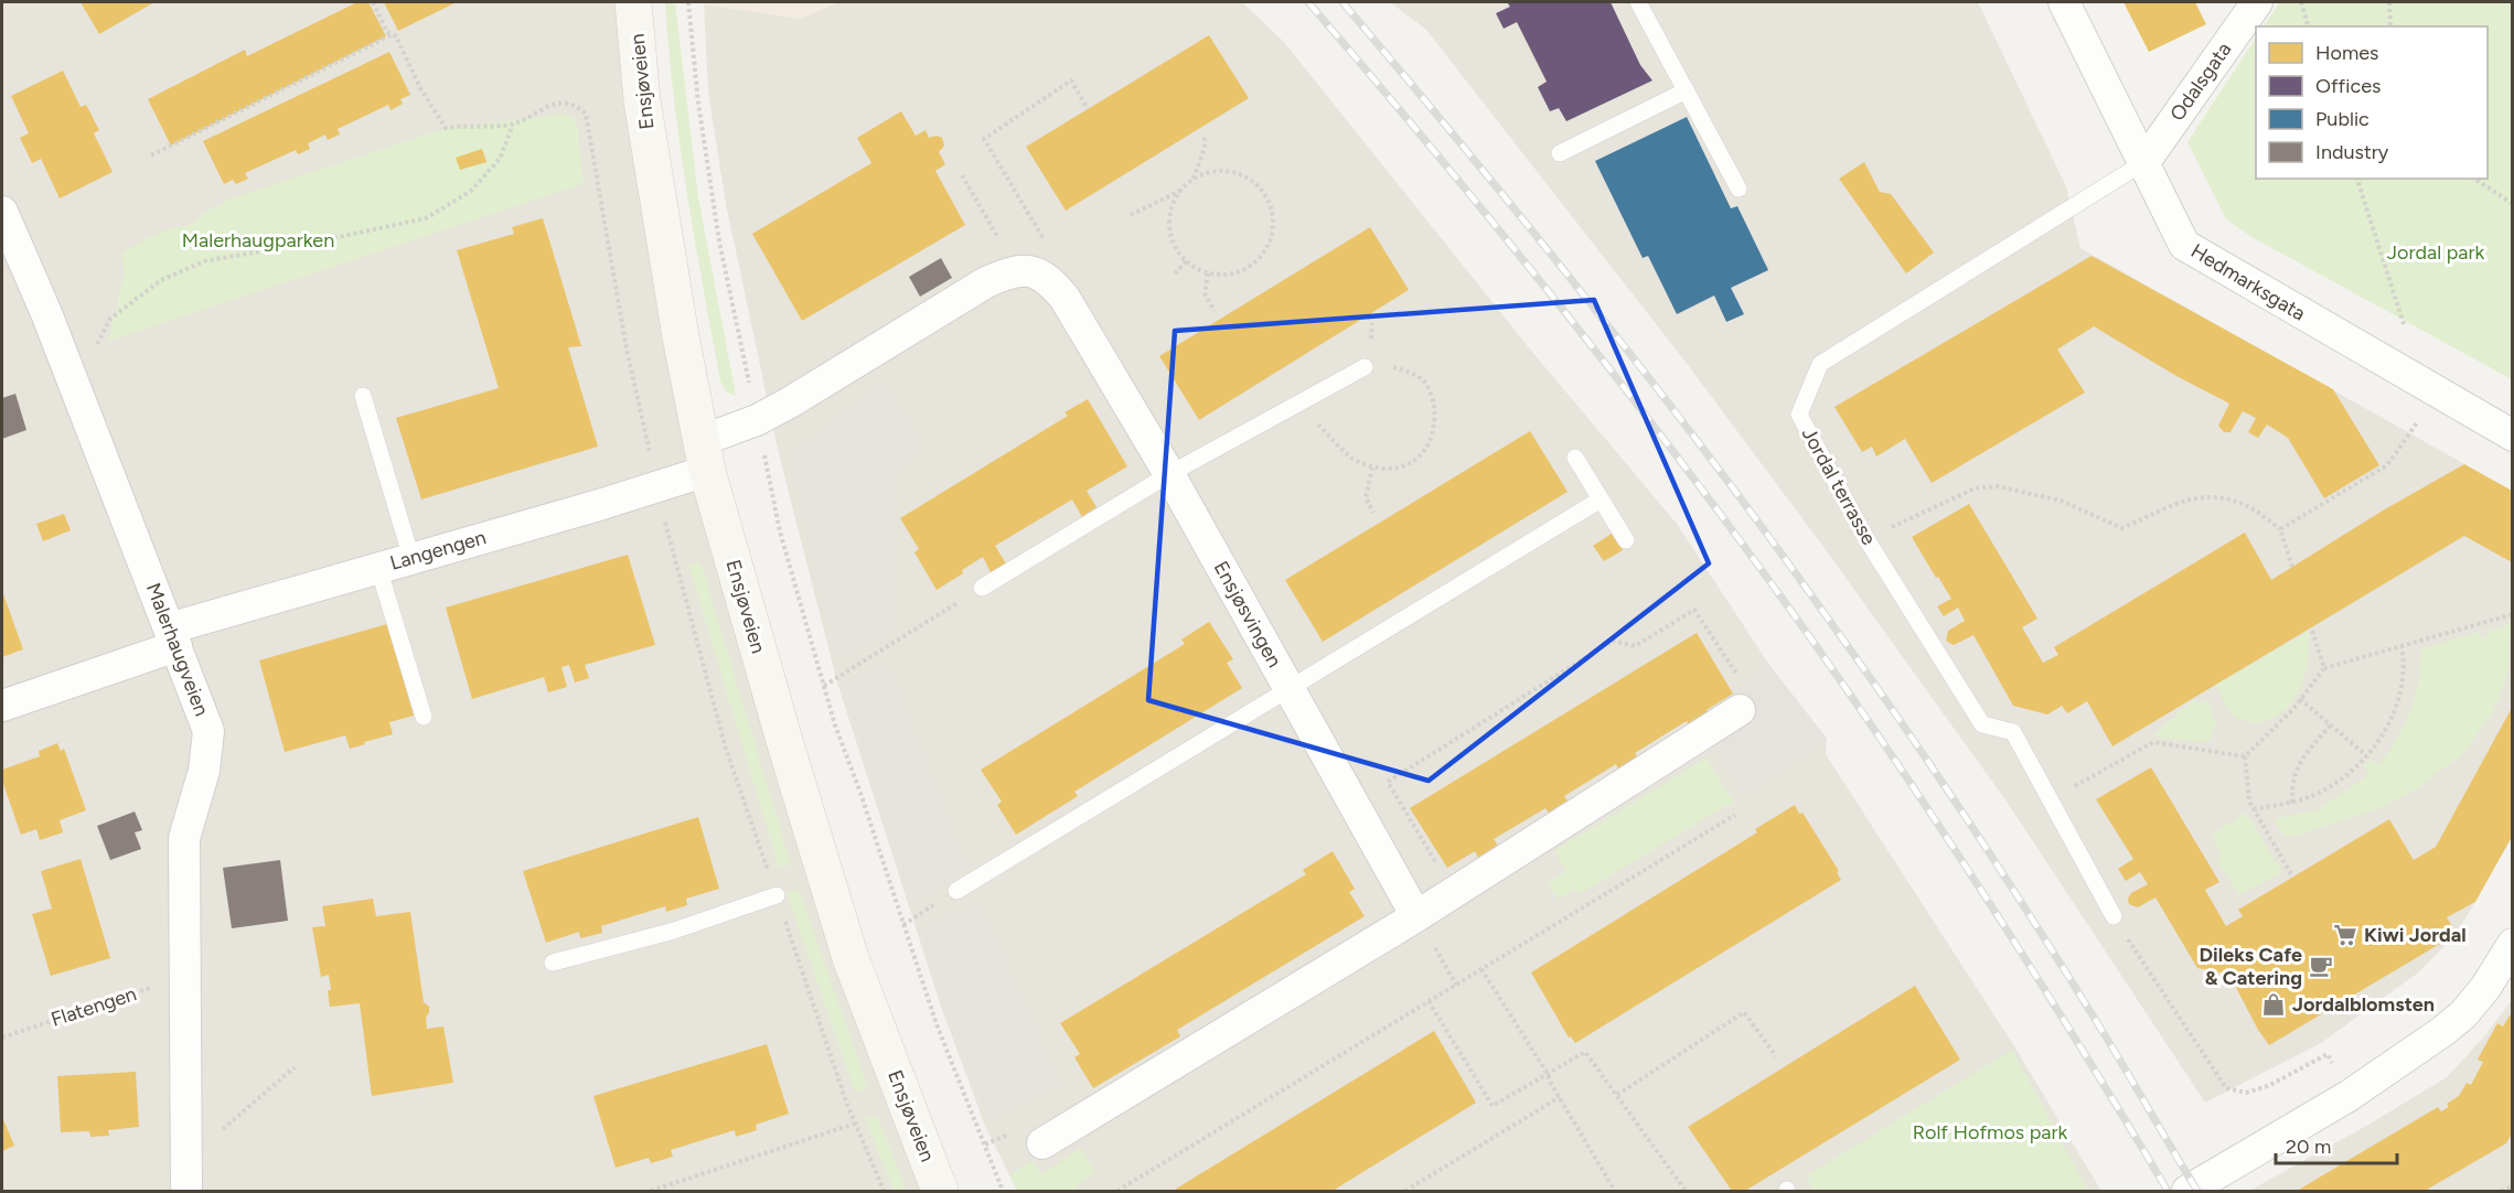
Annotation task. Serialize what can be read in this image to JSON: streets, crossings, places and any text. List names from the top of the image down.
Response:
{
  "streets": {
    "main road": ["Ensjøveien"],
    "street": [
      "Odalsgata",
      "Hedmarksgata",
      "Langengen",
      "Ensjøsvingen",
      "Malerhaugveien"
    ],
    "lane": ["Jordal terrasse"],
    "path": ["Flatengen"]
  },
  "crossings": [
    ["Ensjøveien", "Langengen"],
    ["Odalsgata", "Hedmarksgata"],
    ["Odalsgata", "Jordal terrasse"],
    ["Hedmarksgata", "Jordal terrasse"],
    ["Langengen", "Malerhaugveien"],
    ["Malerhaugveien", "Flatengen"]
  ],
  "parks": ["Malerhaugparken", "Jordal park", "Rolf Hofmos park"],
  "places": {
    "supermarket": ["Kiwi Jordal"],
    "cafe": ["Dileks Cafe & Catering"],
    "shop": ["Jordalblomsten"]
  },
  "legend": [
    "Homes",
    "Offices",
    "Public",
    "Industry"
  ],
  "scale_bar": "20 m"
}
